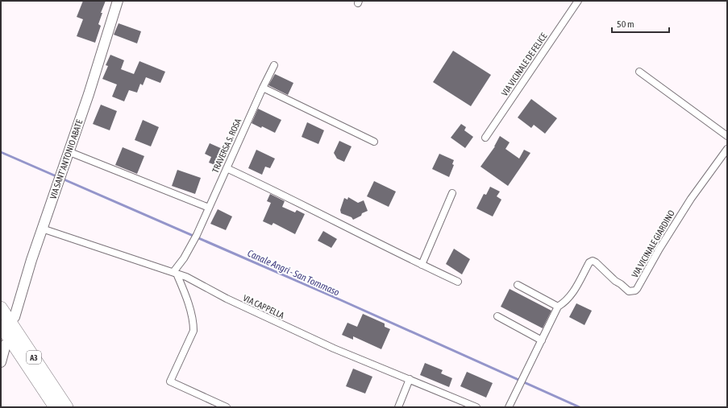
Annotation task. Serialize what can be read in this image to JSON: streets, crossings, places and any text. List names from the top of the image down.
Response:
{
  "streets": {
    "highway": ["A3"],
    "street": [
      "VIA VICINALE DE FELICE",
      "TRAVERSA S. ROSA",
      "VIA SANT'ANTONIO ABATE",
      "VIA VICINALE GIARDINO",
      "VIA CAPPELLA"
    ]
  },
  "crossings": [
    ["TRAVERSA S. ROSA", "VIA CAPPELLA"],
    ["VIA SANT'ANTONIO ABATE", "VIA CAPPELLA"]
  ],
  "water": ["Canale Angri - San Tommaso"],
  "scale_bar": "50 m"
}
